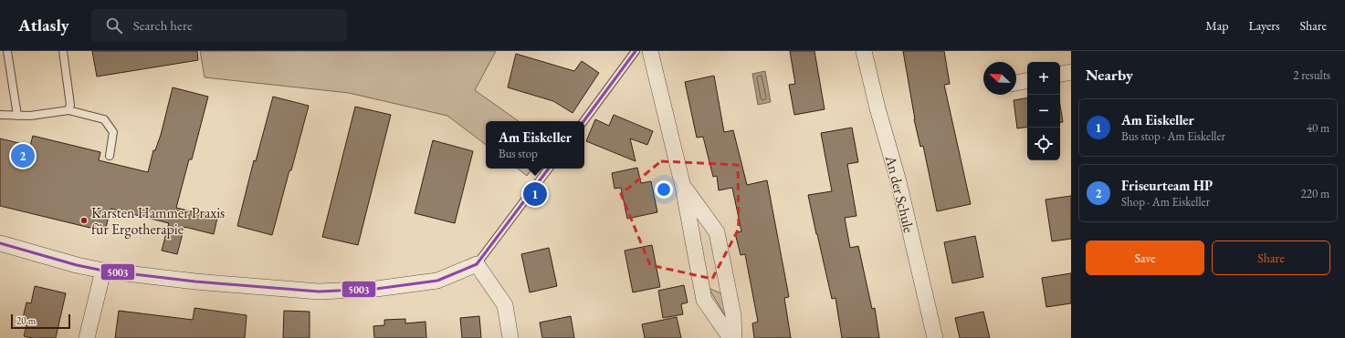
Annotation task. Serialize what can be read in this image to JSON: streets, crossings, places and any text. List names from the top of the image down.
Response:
{
  "streets": {
    "street": ["An der Schule"]
  },
  "places": ["Karsten Hammer Praxis für Ergotherapie"],
  "lines": ["transit line 5003"],
  "scale_bar": "20 m",
  "north": "top left",
  "page": {
    "header": "Atlasly",
    "search": "Search here",
    "nav": ["Map", "Layers", "Share"],
    "heading": ["Nearby", "2 results"],
    "map_buttons": ["+", "−"],
    "list": [
      {
        "mark": "1",
        "name": "Am Eiskeller",
        "note": "Bus stop · Am Eiskeller",
        "value": "40 m"
      },
      {
        "mark": "2",
        "name": "Friseurteam HP",
        "note": "Shop · Am Eiskeller",
        "value": "220 m"
      }
    ],
    "popup": ["Am Eiskeller", "Bus stop"],
    "pins": ["2", "1"],
    "buttons": ["Save", "Share"],
    "scale": "20 m"
  }
}
